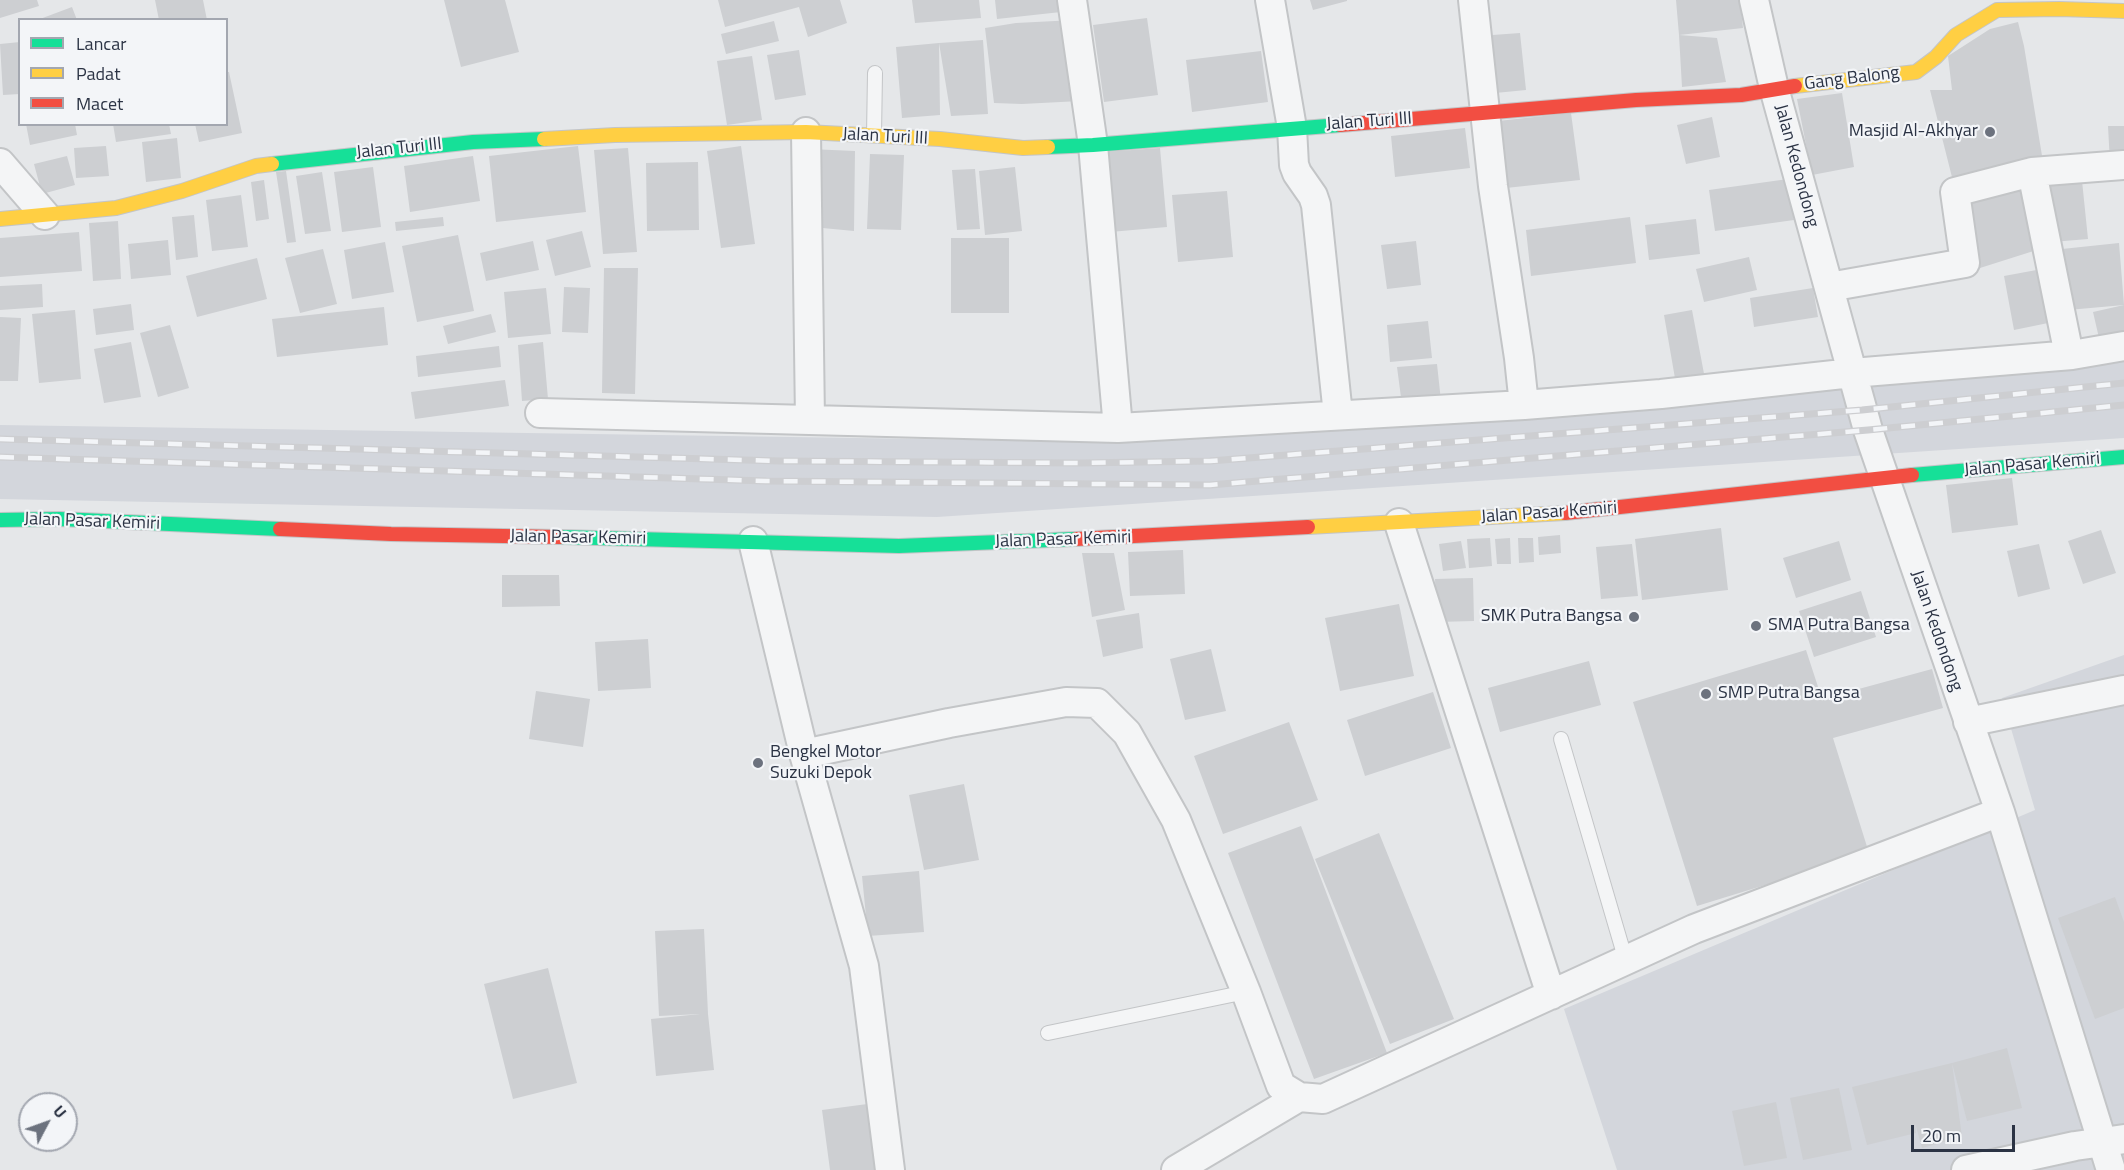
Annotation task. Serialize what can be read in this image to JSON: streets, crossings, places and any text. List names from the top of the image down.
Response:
{
  "streets": {
    "street": [
      "Gang Balong",
      "Jalan Turi III",
      "Jalan Kedondong",
      "Jalan Pasar Kemiri"
    ]
  },
  "crossings": [
    ["Gang Balong", "Jalan Turi III"],
    ["Gang Balong", "Jalan Kedondong"],
    ["Jalan Turi III", "Jalan Kedondong"],
    ["Jalan Kedondong", "Jalan Pasar Kemiri"]
  ],
  "places": [
    "Masjid Al-Akhyar",
    "SMK Putra Bangsa",
    "SMA Putra Bangsa",
    "SMP Putra Bangsa",
    "Bengkel Motor Suzuki Depok"
  ],
  "legend": ["Lancar", "Padat", "Macet"],
  "scale_bar": "20 m",
  "north": "top right"
}
